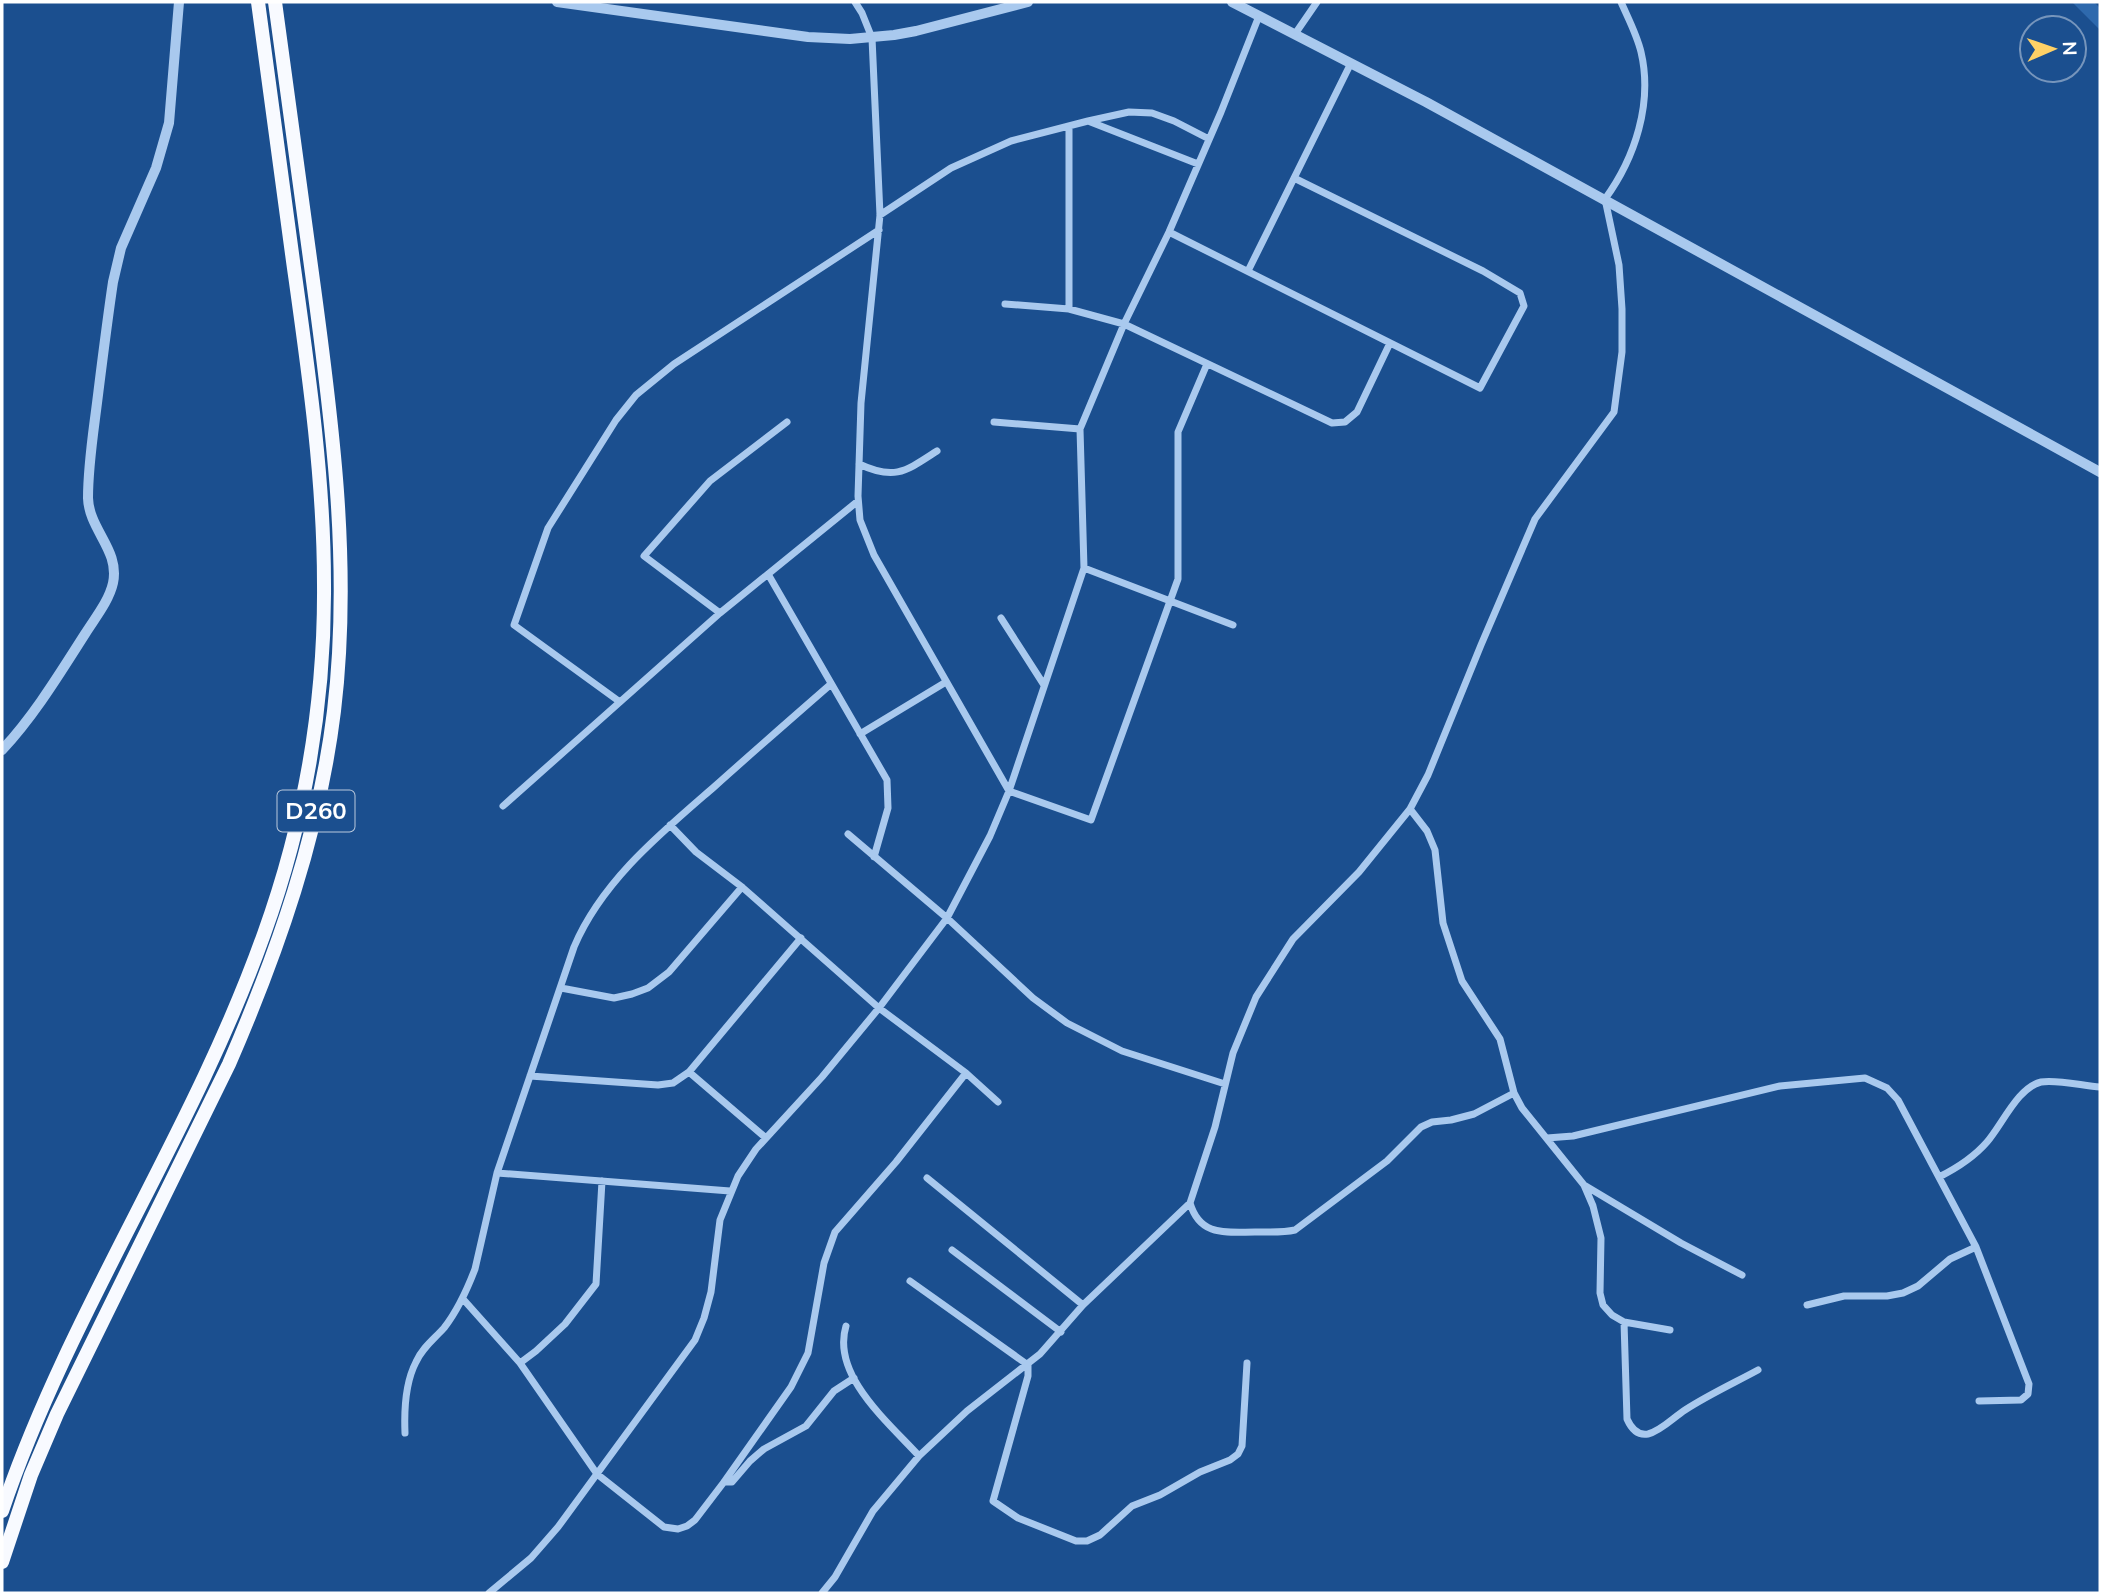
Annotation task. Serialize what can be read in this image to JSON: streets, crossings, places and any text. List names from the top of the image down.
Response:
{
  "streets": {
    "highway": ["D260"]
  },
  "north": "right"
}
